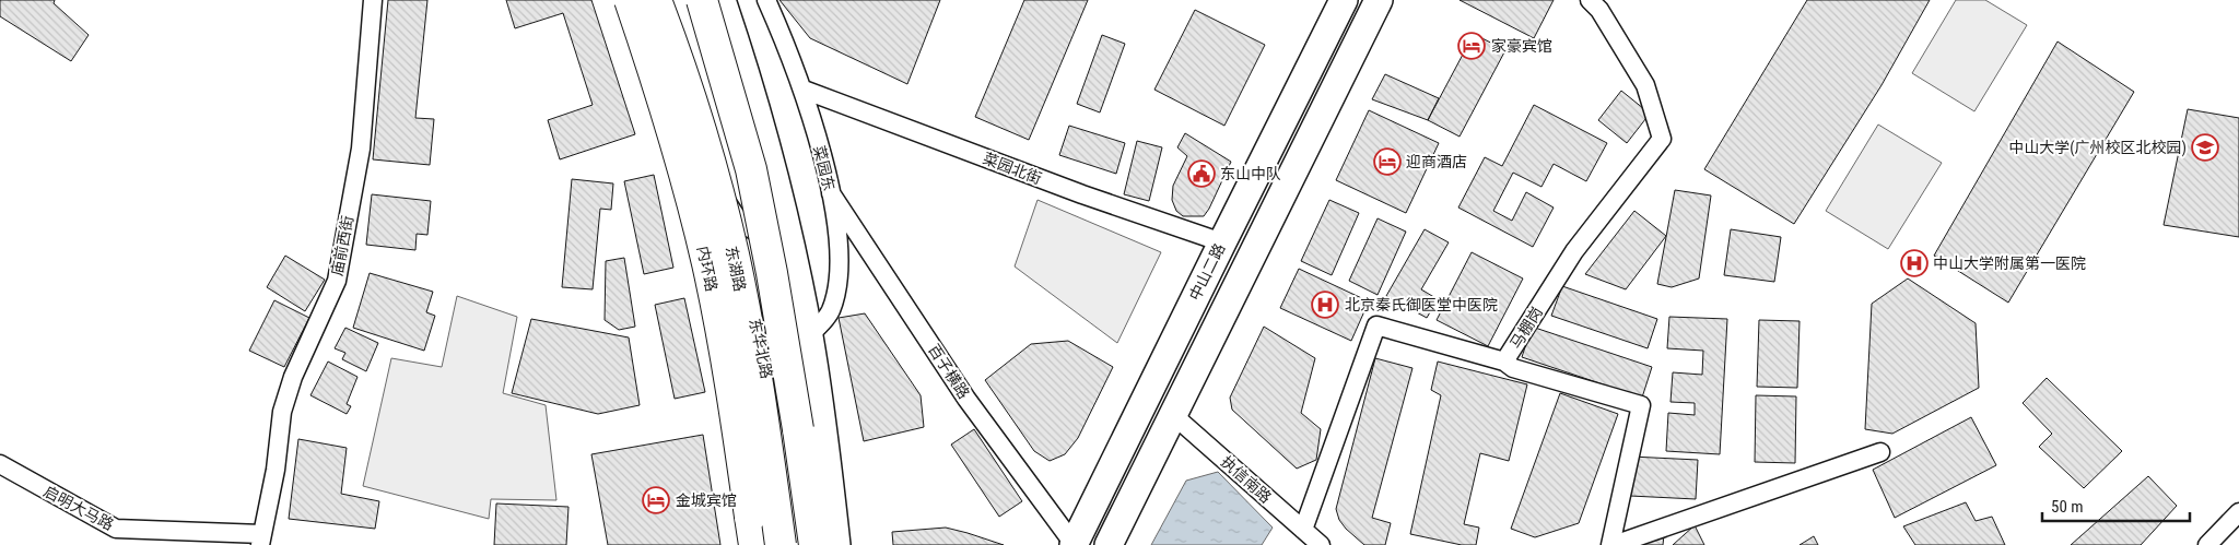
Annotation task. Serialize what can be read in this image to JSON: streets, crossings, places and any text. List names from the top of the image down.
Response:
{
  "streets": {
    "highway": ["内环路", "东湖路"],
    "main road": ["中山二路", "东华北路"],
    "street": [
      "菜园东",
      "菜园北街",
      "庙前西街",
      "马棚岗",
      "百子横路",
      "执信南路",
      "启明大马路"
    ]
  },
  "crossings": [
    ["菜园东", "菜园北街"],
    ["菜园东", "百子横路"],
    ["菜园北街", "中山二路"],
    ["庙前西街", "启明大马路"],
    ["东湖路", "东华北路"],
    ["中山二路", "百子横路"],
    ["马棚岗", "执信南路"]
  ],
  "places": {
    "hotel": ["家豪宾馆", "迎商酒店", "金城宾馆"],
    "school or university": ["中山大学(广州校区北校园)"],
    "public building": ["东山中队"],
    "hospital": ["中山大学附属第一医院", "北京秦氏御医堂中医院"]
  },
  "scale_bar": "50 m"
}
